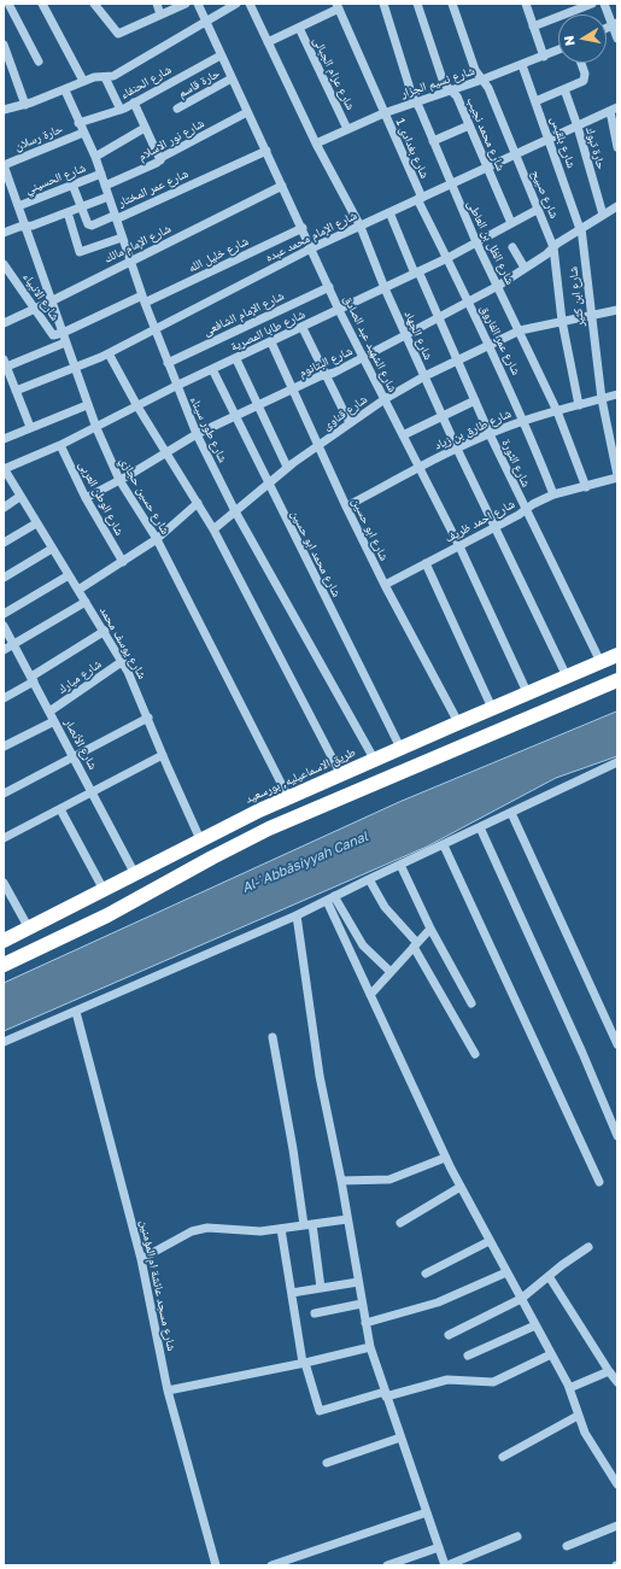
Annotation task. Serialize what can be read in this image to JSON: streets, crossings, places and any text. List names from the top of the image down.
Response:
{
  "streets": {
    "highway": ["طريق الاسماعيليه, بورسعيد"],
    "street": [
      "شارع عزام الجبالى",
      "شارع الحنفاء",
      "شارع نسيم الجزار",
      "حارة قاسم",
      "شارع محمد نجيب",
      "حارة رسلان",
      "شارع نور الاسلام",
      "شارع بلقيس",
      "شارع بغدادى 1",
      "حارة تبوك",
      "شارع الحسيني",
      "شارع عمر المختار",
      "شارع صبيح",
      "شارع الإمام محمد عبده",
      "شارع الظل بن العاطى",
      "شارع الإمام مالك",
      "شارع خليل الله",
      "شارع الانبياء",
      "شارع ابن كثير",
      "شارع الإمام الشافعى",
      "شارع طابا المصرية",
      "شارع الجهاد",
      "شارع عمر الفاروق",
      "شارع الشهيد عبد الصادق",
      "شارع البتانوم",
      "شارع قناوى",
      "شارع طور سيناء",
      "شارع طارق بن زياد",
      "شارع الثورة",
      "شارع حسين حجازي",
      "شارع الوطن العربى",
      "شارع احمد ظريف",
      "شارع ابو حسين",
      "شارع محمد ابو حسين",
      "شارع يوسف محمد",
      "شارع مبارك",
      "شارع الأنصار",
      "شارع مسجد عائشة ام المؤمنين"
    ]
  },
  "crossings": [
    ["شارع عزام الجبالى", "شارع نسيم الجزار"],
    ["شارع الحنفاء", "شارع الشهيد عبد الصادق"],
    ["شارع الحنفاء", "شارع طور سيناء"],
    ["شارع نسيم الجزار", "شارع محمد نجيب"],
    ["شارع نسيم الجزار", "شارع بلقيس"],
    ["شارع نسيم الجزار", "شارع بغدادى 1"],
    ["شارع نسيم الجزار", "شارع صبيح"],
    ["شارع نسيم الجزار", "شارع الظل بن العاطى"],
    ["شارع نسيم الجزار", "شارع الجهاد"],
    ["حارة قاسم", "شارع الشهيد عبد الصادق"],
    ["شارع محمد نجيب", "شارع الإمام محمد عبده"],
    ["شارع محمد نجيب", "شارع طابا المصرية"],
    ["حارة رسلان", "شارع طور سيناء"],
    ["حارة رسلان", "شارع حسين حجازي"],
    ["شارع نور الاسلام", "شارع الشهيد عبد الصادق"],
    ["شارع نور الاسلام", "شارع طور سيناء"],
    ["شارع بلقيس", "شارع الإمام محمد عبده"],
    ["شارع بلقيس", "شارع ابن كثير"],
    ["شارع بلقيس", "شارع البتانوم"],
    ["شارع بغدادى 1", "شارع الإمام محمد عبده"],
    ["شارع بغدادى 1", "شارع عمر الفاروق"],
    ["حارة تبوك", "شارع الإمام محمد عبده"],
    ["حارة تبوك", "شارع البتانوم"],
    ["شارع الحسيني", "شارع عمر المختار"],
    ["شارع الحسيني", "شارع طور سيناء"],
    ["شارع الحسيني", "شارع حسين حجازي"],
    ["شارع عمر المختار", "شارع الشهيد عبد الصادق"],
    ["شارع عمر المختار", "شارع طور سيناء"],
    ["شارع صبيح", "شارع الإمام محمد عبده"],
    ["شارع صبيح", "شارع طابا المصرية"],
    ["شارع صبيح", "شارع البتانوم"],
    ["شارع صبيح", "شارع قناوى"],
    ["شارع صبيح", "شارع طارق بن زياد"],
    ["شارع الإمام محمد عبده", "شارع الظل بن العاطى"],
    ["شارع الإمام محمد عبده", "شارع الجهاد"],
    ["شارع الإمام محمد عبده", "شارع عمر الفاروق"],
    ["شارع الإمام محمد عبده", "شارع الشهيد عبد الصادق"],
    ["شارع الإمام محمد عبده", "شارع طور سيناء"],
    ["شارع الإمام محمد عبده", "شارع الثورة"],
    ["شارع الإمام محمد عبده", "شارع حسين حجازي"],
    ["شارع الظل بن العاطى", "شارع طابا المصرية"],
    ["شارع الظل بن العاطى", "شارع البتانوم"],
    ["شارع الظل بن العاطى", "شارع قناوى"],
    ["شارع الظل بن العاطى", "شارع طارق بن زياد"],
    ["شارع الظل بن العاطى", "شارع احمد ظريف"],
    ["شارع الإمام مالك", "شارع الانبياء"],
    ["شارع الإمام مالك", "شارع الشهيد عبد الصادق"],
    ["شارع الإمام مالك", "شارع طور سيناء"],
    ["شارع الإمام مالك", "شارع حسين حجازي"],
    ["شارع خليل الله", "شارع الانبياء"],
    ["شارع خليل الله", "شارع الشهيد عبد الصادق"],
    ["شارع خليل الله", "شارع طور سيناء"],
    ["شارع خليل الله", "شارع حسين حجازي"],
    ["شارع الانبياء", "شارع حسين حجازي"],
    ["شارع ابن كثير", "شارع البتانوم"],
    ["شارع ابن كثير", "شارع قناوى"],
    ["شارع ابن كثير", "شارع طارق بن زياد"],
    ["شارع ابن كثير", "شارع احمد ظريف"],
    ["شارع الإمام الشافعى", "شارع الشهيد عبد الصادق"],
    ["شارع الإمام الشافعى", "شارع طور سيناء"],
    ["شارع طابا المصرية", "شارع الجهاد"],
    ["شارع طابا المصرية", "شارع عمر الفاروق"],
    ["شارع طابا المصرية", "شارع الشهيد عبد الصادق"],
    ["شارع طابا المصرية", "شارع طور سيناء"],
    ["شارع طابا المصرية", "شارع الثورة"],
    ["شارع طابا المصرية", "شارع حسين حجازي"],
    ["شارع طابا المصرية", "شارع الوطن العربى"],
    ["شارع طابا المصرية", "شارع ابو حسين"],
    ["شارع طابا المصرية", "شارع محمد ابو حسين"],
    ["شارع طابا المصرية", "شارع يوسف محمد"],
    ["شارع الجهاد", "شارع البتانوم"],
    ["شارع الجهاد", "شارع قناوى"],
    ["شارع الجهاد", "شارع طارق بن زياد"],
    ["شارع الجهاد", "شارع احمد ظريف"],
    ["شارع الجهاد", "طريق الاسماعيليه, بورسعيد"],
    ["شارع عمر الفاروق", "شارع البتانوم"],
    ["شارع عمر الفاروق", "شارع قناوى"],
    ["شارع عمر الفاروق", "شارع طارق بن زياد"],
    ["شارع عمر الفاروق", "شارع احمد ظريف"],
    ["شارع الشهيد عبد الصادق", "شارع البتانوم"],
    ["شارع الشهيد عبد الصادق", "شارع قناوى"],
    ["شارع الشهيد عبد الصادق", "شارع طارق بن زياد"],
    ["شارع الشهيد عبد الصادق", "شارع احمد ظريف"],
    ["شارع الشهيد عبد الصادق", "طريق الاسماعيليه, بورسعيد"],
    ["شارع البتانوم", "شارع طور سيناء"],
    ["شارع البتانوم", "شارع الثورة"],
    ["شارع البتانوم", "شارع حسين حجازي"],
    ["شارع البتانوم", "شارع الوطن العربى"],
    ["شارع البتانوم", "شارع ابو حسين"],
    ["شارع البتانوم", "شارع محمد ابو حسين"],
    ["شارع قناوى", "شارع طور سيناء"],
    ["شارع قناوى", "شارع الثورة"],
    ["شارع قناوى", "شارع ابو حسين"],
    ["شارع قناوى", "شارع محمد ابو حسين"],
    ["شارع طور سيناء", "طريق الاسماعيليه, بورسعيد"],
    ["شارع طارق بن زياد", "شارع الثورة"],
    ["شارع طارق بن زياد", "شارع ابو حسين"],
    ["شارع الثورة", "شارع احمد ظريف"],
    ["شارع الثورة", "طريق الاسماعيليه, بورسعيد"],
    ["شارع حسين حجازي", "طريق الاسماعيليه, بورسعيد"],
    ["شارع احمد ظريف", "شارع ابو حسين"],
    ["شارع ابو حسين", "طريق الاسماعيليه, بورسعيد"],
    ["شارع محمد ابو حسين", "طريق الاسماعيليه, بورسعيد"],
    ["شارع يوسف محمد", "شارع مبارك"],
    ["شارع يوسف محمد", "طريق الاسماعيليه, بورسعيد"],
    ["شارع مبارك", "شارع الأنصار"],
    ["شارع الأنصار", "طريق الاسماعيليه, بورسعيد"]
  ],
  "water": ["Al-ʿAbbāsiyyah Canal"],
  "north": "left"
}
